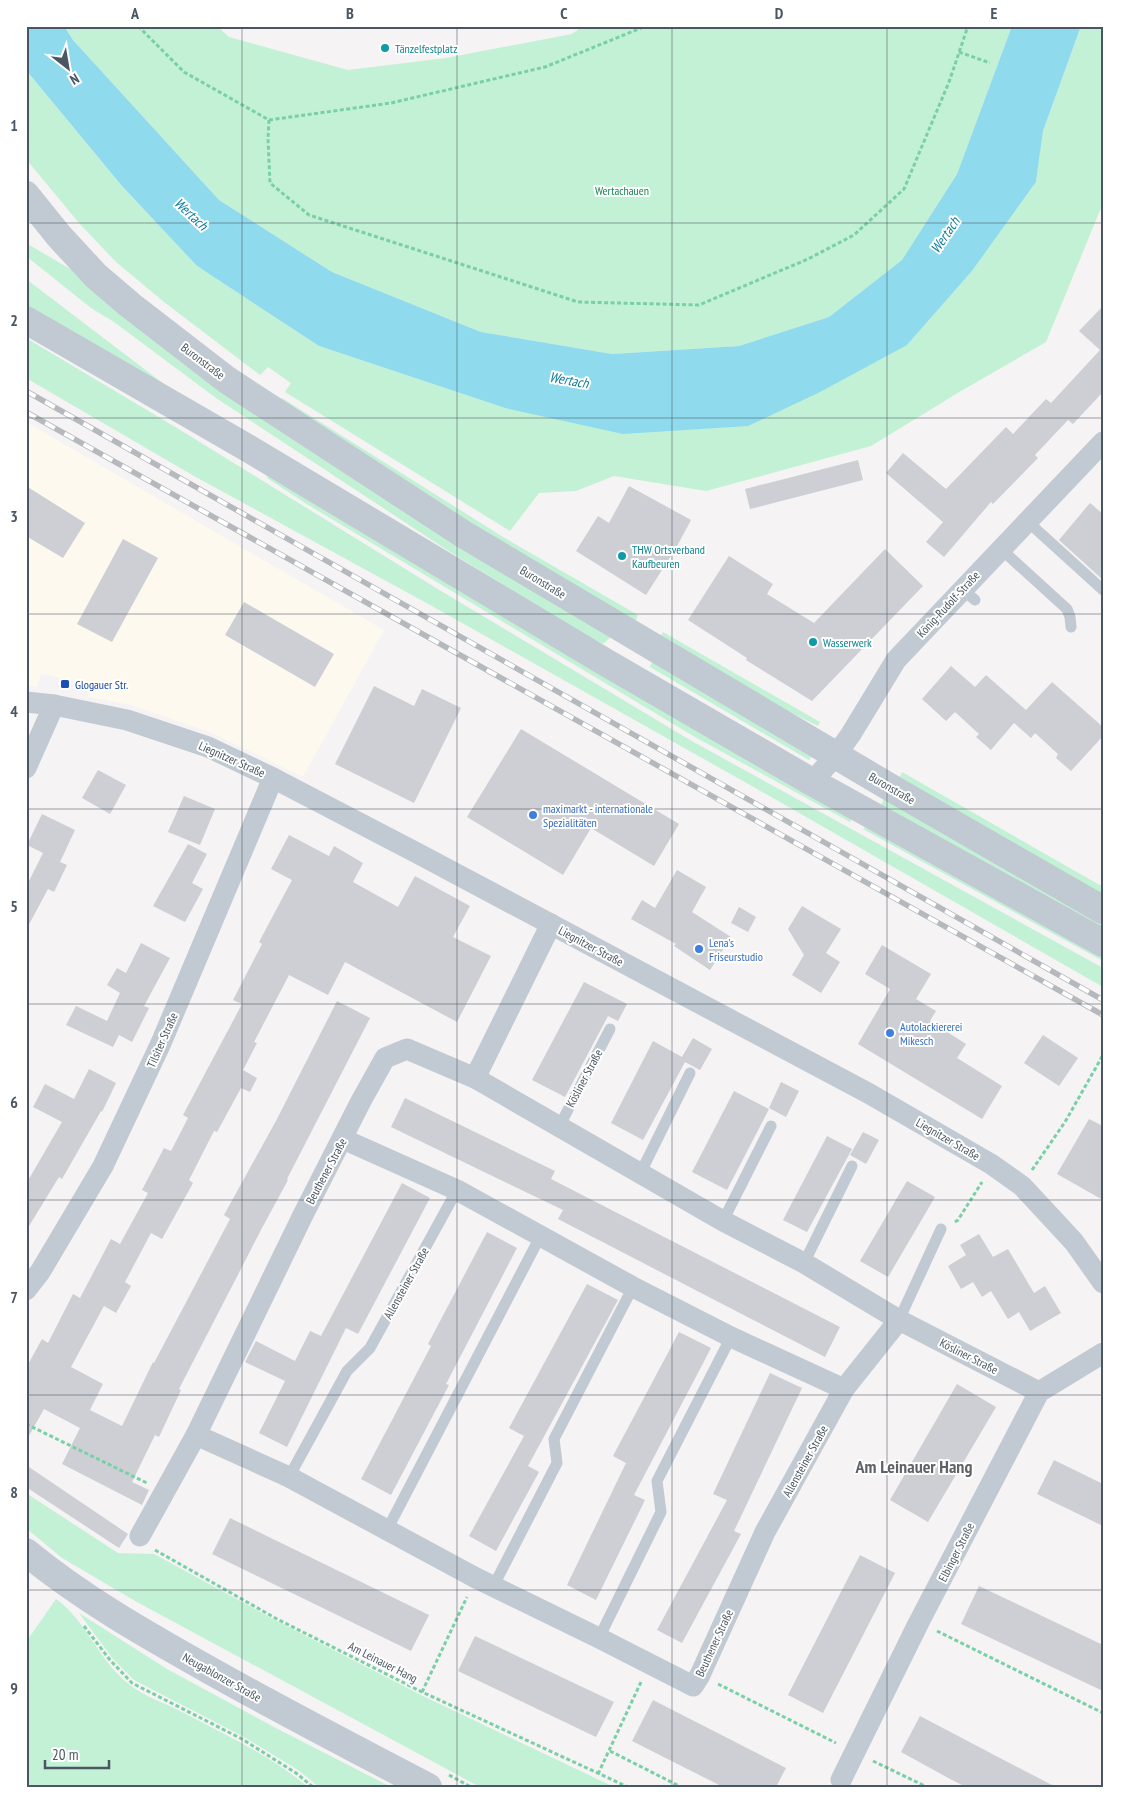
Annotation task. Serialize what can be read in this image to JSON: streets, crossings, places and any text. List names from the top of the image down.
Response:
{
  "streets": {
    "street": [
      "Buronstraße",
      "König-Rudolf-Straße",
      "Liegnitzer Straße",
      "Tilsiter Straße",
      "Kösliner Straße",
      "Beuthener Straße",
      "Allensteiner Straße",
      "Elbinger Straße",
      "Neugablonzer Straße"
    ],
    "path": ["Am Leinauer Hang"]
  },
  "crossings": [
    ["Buronstraße", "König-Rudolf-Straße"],
    ["Liegnitzer Straße", "Tilsiter Straße"],
    ["Kösliner Straße", "Beuthener Straße"],
    ["Kösliner Straße", "Allensteiner Straße"],
    ["Kösliner Straße", "Elbinger Straße"],
    ["Beuthener Straße", "Allensteiner Straße"]
  ],
  "districts": ["Am Leinauer Hang"],
  "water": ["Wertach"],
  "parks": ["Wertachauen"],
  "places": {
    "other": [
      "Tänzelfestplatz",
      "THW Ortsverband Kaufbeuren",
      "Wasserwerk",
      "maximarkt - internationale Spezialitäten",
      "Lena's Friseurstudio",
      "Autolackiererei Mikesch"
    ],
    "transit": ["Glogauer Str."]
  },
  "scale_bar": "20 m",
  "north": "bottom right",
  "grid": {
    "columns": [
      "A",
      "B",
      "C",
      "D",
      "E"
    ],
    "rows": [
      "1",
      "2",
      "3",
      "4",
      "5",
      "6",
      "7",
      "8",
      "9"
    ]
  }
}
